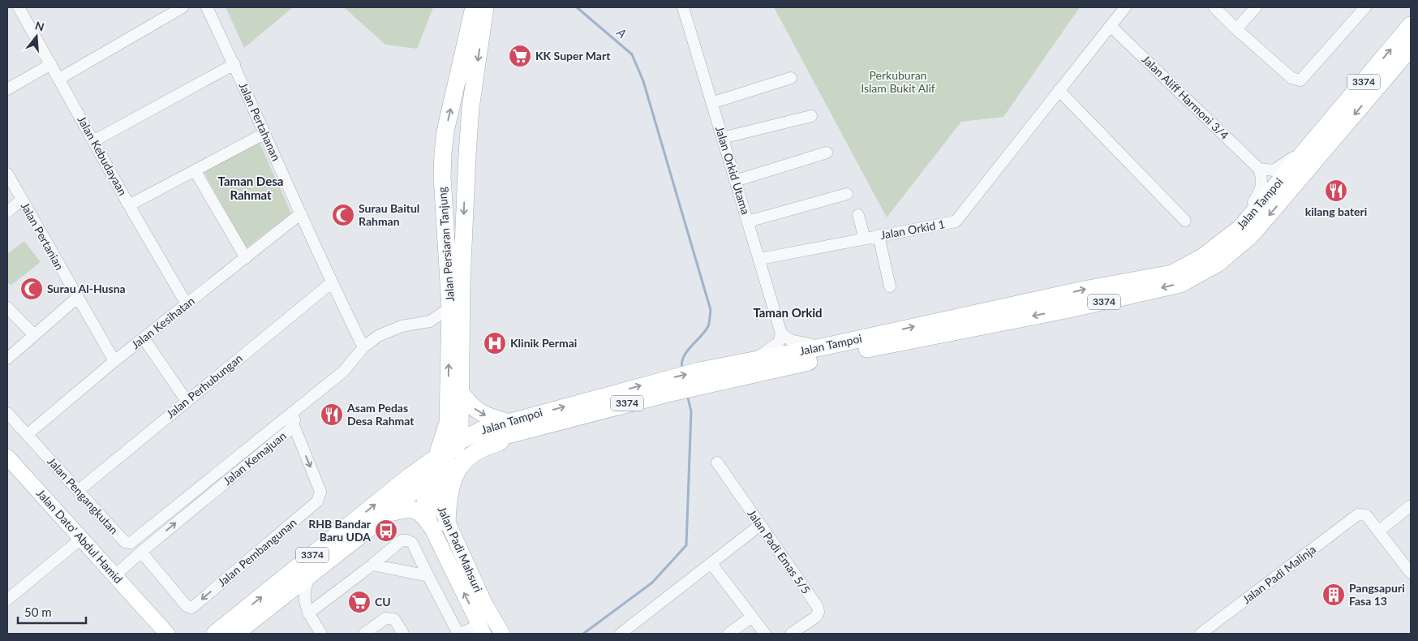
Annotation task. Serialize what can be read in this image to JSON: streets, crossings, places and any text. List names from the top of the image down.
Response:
{
  "streets": {
    "main road": [
      "3374",
      "Jalan Tampoi",
      "Jalan Persiaran Tanjung",
      "Jalan Dato' Abdul Hamid",
      "Jalan Padi Mahsuri"
    ],
    "street": [
      "Jalan Aliff Harmoni 3/4",
      "Jalan Pertahanan",
      "Jalan Kebudayaan",
      "Jalan Orkid Utama",
      "Jalan Orkid 1",
      "Jalan Pertanian",
      "Jalan Kesihatan",
      "Jalan Perhubungan",
      "Jalan Kemajuan",
      "Jalan Pengangkutan",
      "Jalan Padi Emas 5/5",
      "Jalan Pembangunan",
      "Jalan Padi Malinja"
    ]
  },
  "crossings": [
    ["Jalan Aliff Harmoni 3/4", "Jalan Orkid 1"],
    ["Jalan Pertahanan", "Jalan Kesihatan"],
    ["Jalan Pertahanan", "Jalan Perhubungan"],
    ["Jalan Kebudayaan", "Jalan Kesihatan"],
    ["Jalan Orkid Utama", "Jalan Orkid 1"],
    ["Jalan Tampoi", "Jalan Persiaran Tanjung"],
    ["Jalan Tampoi", "Jalan Padi Mahsuri"],
    ["Jalan Pertanian", "Jalan Kesihatan"],
    ["Jalan Persiaran Tanjung", "Jalan Padi Mahsuri"],
    ["Jalan Kesihatan", "Jalan Pengangkutan"],
    ["Jalan Perhubungan", "Jalan Pengangkutan"],
    ["Jalan Kemajuan", "Jalan Pengangkutan"],
    ["Jalan Kemajuan", "Jalan Dato' Abdul Hamid"],
    ["Jalan Kemajuan", "Jalan Pembangunan"]
  ],
  "one_way": ["Jalan Kemajuan"],
  "districts": ["Taman Desa Rahmat", "Taman Orkid"],
  "water": ["A"],
  "parks": ["Perkuburan Islam Bukit Alif"],
  "places": {
    "supermarket": ["KK Super Mart", "CU"],
    "restaurant": ["kilang bateri", "Asam Pedas Desa Rahmat"],
    "mosque": ["Surau Baitul Rahman", "Surau Al-Husna"],
    "hospital": ["Klinik Permai"],
    "bus stop": ["RHB Bandar Baru UDA"],
    "building": ["Pangsapuri Fasa 13"]
  },
  "scale_bar": "50 m",
  "north": "top"
}
